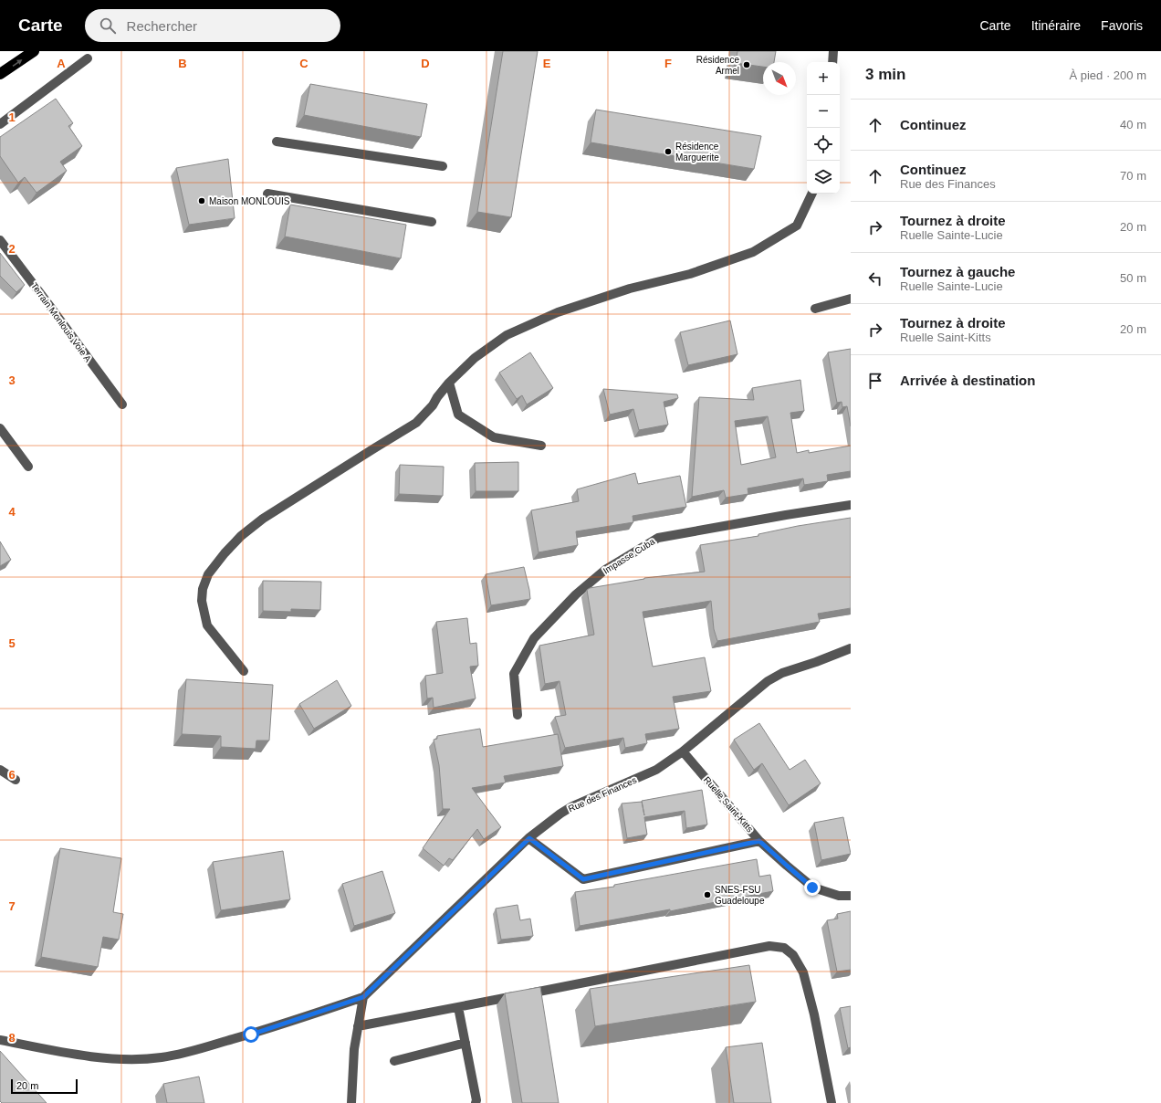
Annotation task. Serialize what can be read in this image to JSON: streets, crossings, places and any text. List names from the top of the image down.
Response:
{
  "streets": {
    "street": [
      "Terrain Monlouis Voie A",
      "Impasse Cuba",
      "Rue des Finances",
      "Ruelle Saint-Kitts"
    ]
  },
  "crossings": [
    ["Rue des Finances", "Ruelle Saint-Kitts"]
  ],
  "places": [
    "Résidence Armel",
    "Résidence Marguerite",
    "Maison MONLOUIS",
    "SNES-FSU Guadeloupe"
  ],
  "scale_bar": "20 m",
  "north": "bottom right",
  "page": {
    "header": "Carte",
    "search": "Rechercher",
    "nav": ["Carte", "Itinéraire", "Favoris"],
    "heading": ["3 min", "À pied · 200 m"],
    "map_buttons": ["+", "−"],
    "list": [
      ["Continuez", "40 m"],
      ["Continuez", "Rue des Finances", "70 m"],
      ["Tournez à droite", "Ruelle Sainte-Lucie", "20 m"],
      ["Tournez à gauche", "Ruelle Sainte-Lucie", "50 m"],
      ["Tournez à droite", "Ruelle Saint-Kitts", "20 m"],
      "Arrivée à destination"
    ],
    "scale": "20 m"
  },
  "grid": {
    "columns": [
      "A",
      "B",
      "C",
      "D",
      "E",
      "F"
    ],
    "rows": [
      "1",
      "2",
      "3",
      "4",
      "5",
      "6",
      "7",
      "8"
    ]
  }
}
